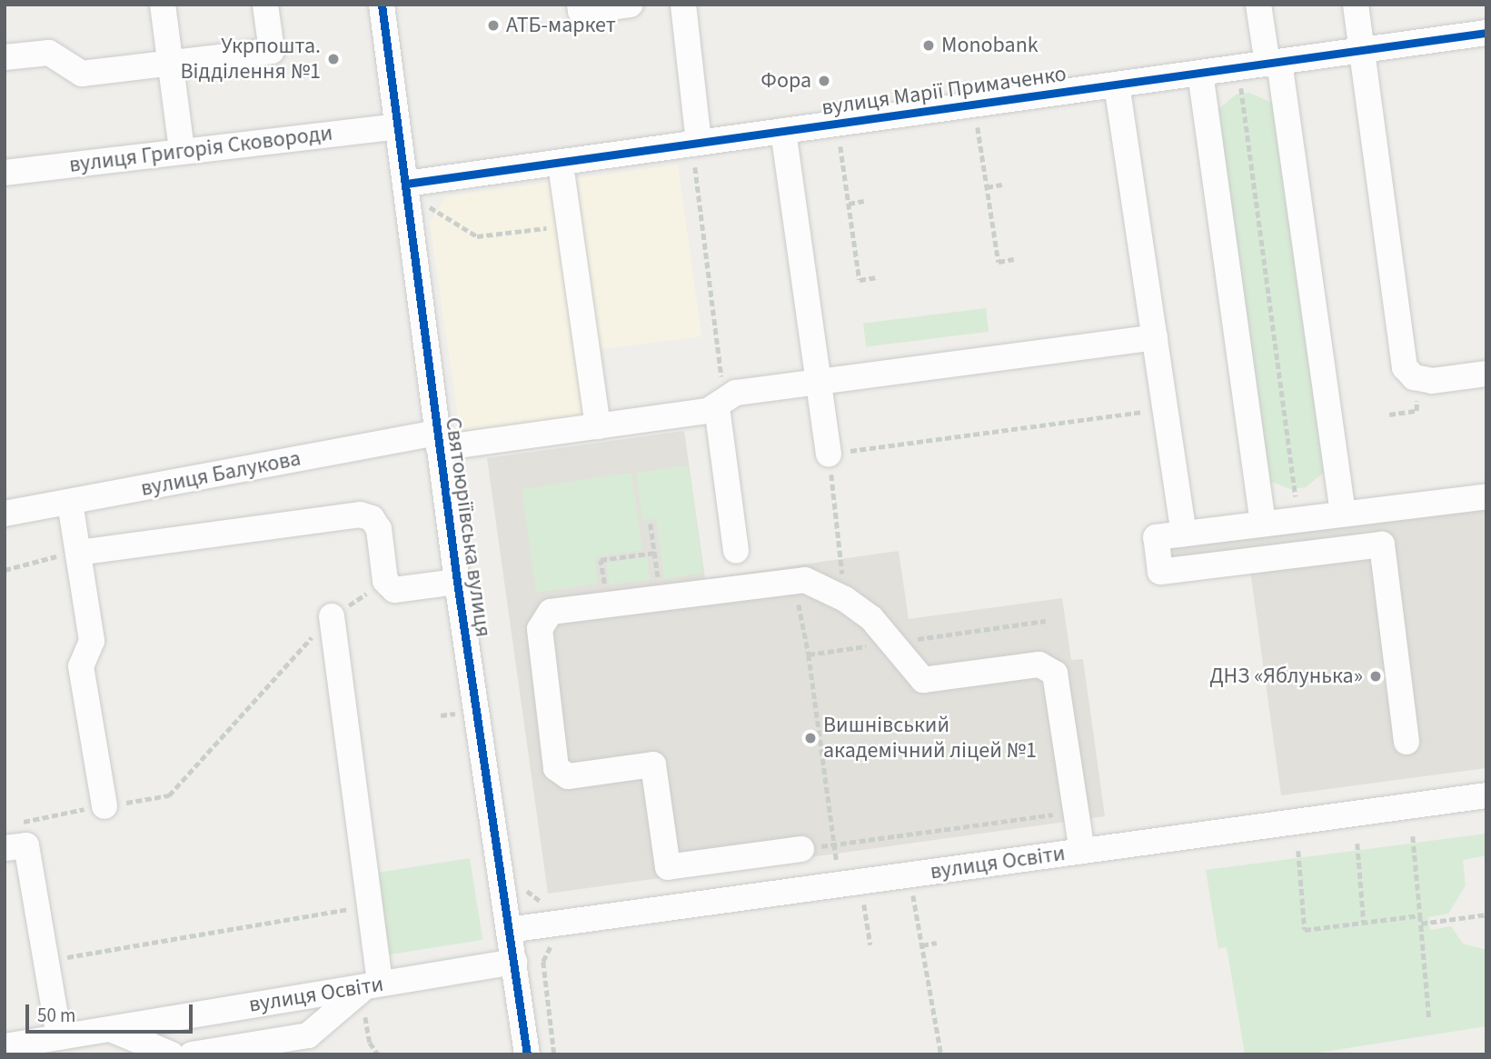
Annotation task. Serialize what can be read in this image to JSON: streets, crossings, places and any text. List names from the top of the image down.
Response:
{
  "streets": {
    "street": [
      "вулиця Марії Примаченко",
      "вулиця Григорія Сковороди",
      "вулиця Балукова",
      "Святоюріївська вулиця",
      "вулиця Освіти"
    ]
  },
  "crossings": [
    ["вулиця Марії Примаченко", "Святоюріївська вулиця"],
    ["вулиця Григорія Сковороди", "Святоюріївська вулиця"],
    ["вулиця Балукова", "Святоюріївська вулиця"],
    ["Святоюріївська вулиця", "вулиця Освіти"]
  ],
  "places": [
    "АТБ-маркет",
    "Monobank",
    "Укрпошта. Відділення №1",
    "Фора",
    "ДНЗ «Яблунька»",
    "Вишнівський академічний ліцей №1"
  ],
  "scale_bar": "50 m"
}
